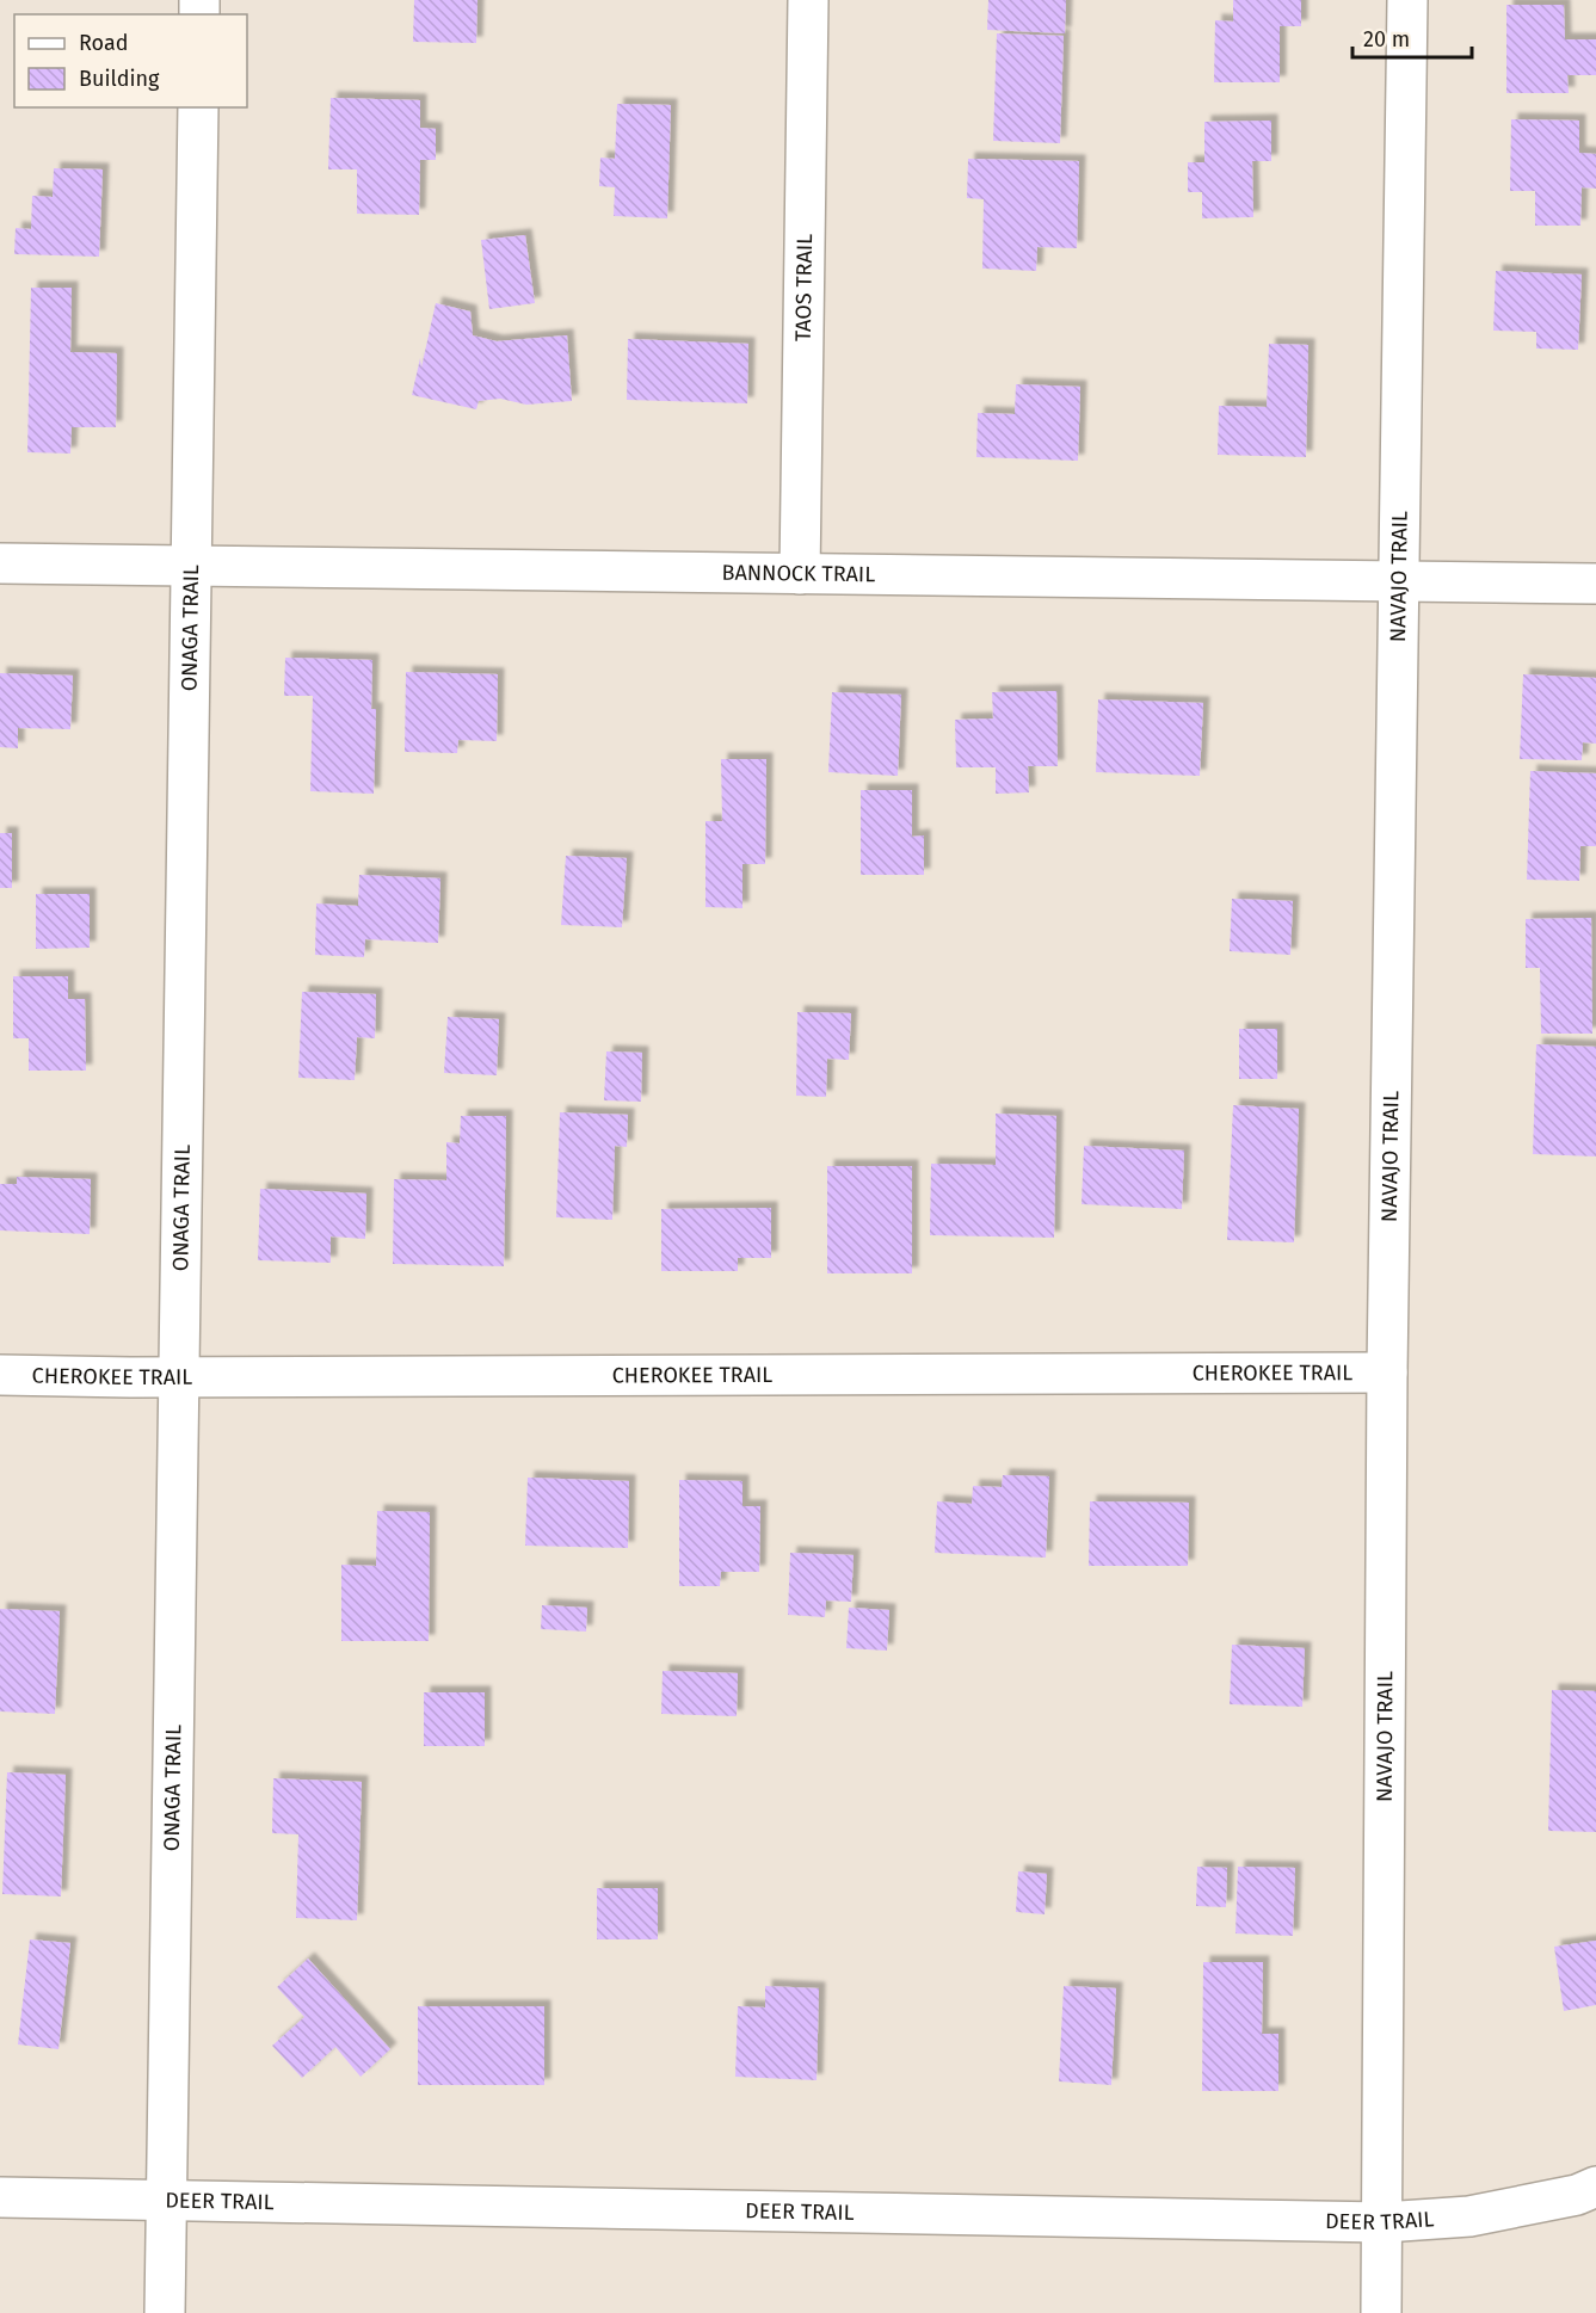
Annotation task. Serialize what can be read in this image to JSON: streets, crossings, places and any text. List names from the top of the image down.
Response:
{
  "streets": {
    "street": [
      "TAOS TRAIL",
      "BANNOCK TRAIL",
      "NAVAJO TRAIL",
      "ONAGA TRAIL",
      "CHEROKEE TRAIL",
      "DEER TRAIL"
    ]
  },
  "crossings": [
    ["TAOS TRAIL", "BANNOCK TRAIL"],
    ["BANNOCK TRAIL", "NAVAJO TRAIL"],
    ["BANNOCK TRAIL", "ONAGA TRAIL"],
    ["NAVAJO TRAIL", "CHEROKEE TRAIL"],
    ["NAVAJO TRAIL", "DEER TRAIL"],
    ["ONAGA TRAIL", "CHEROKEE TRAIL"],
    ["ONAGA TRAIL", "DEER TRAIL"]
  ],
  "legend": ["Road", "Building"],
  "scale_bar": "20 m"
}
